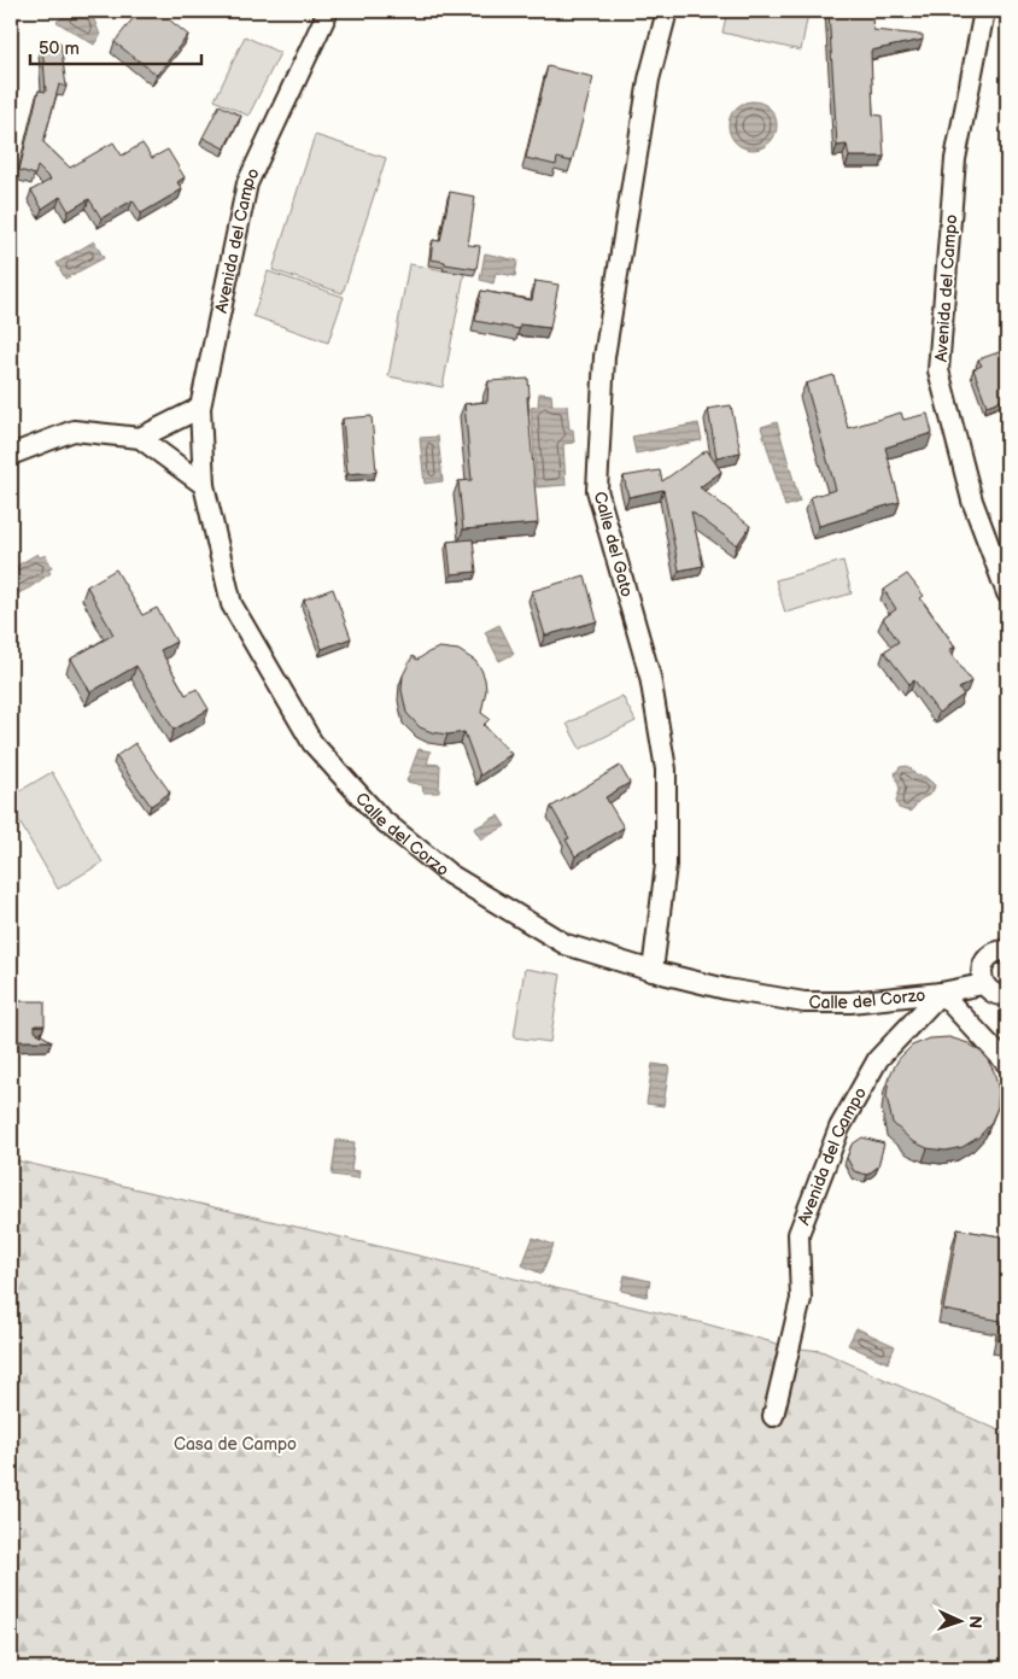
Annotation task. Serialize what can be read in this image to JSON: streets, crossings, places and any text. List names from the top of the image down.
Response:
{
  "streets": {
    "street": ["Avenida del Campo", "Calle del Gato", "Calle del Corzo"]
  },
  "crossings": [
    ["Avenida del Campo", "Calle del Corzo"],
    ["Calle del Gato", "Calle del Corzo"]
  ],
  "parks": ["Casa de Campo"],
  "scale_bar": "50 m",
  "north": "right"
}
